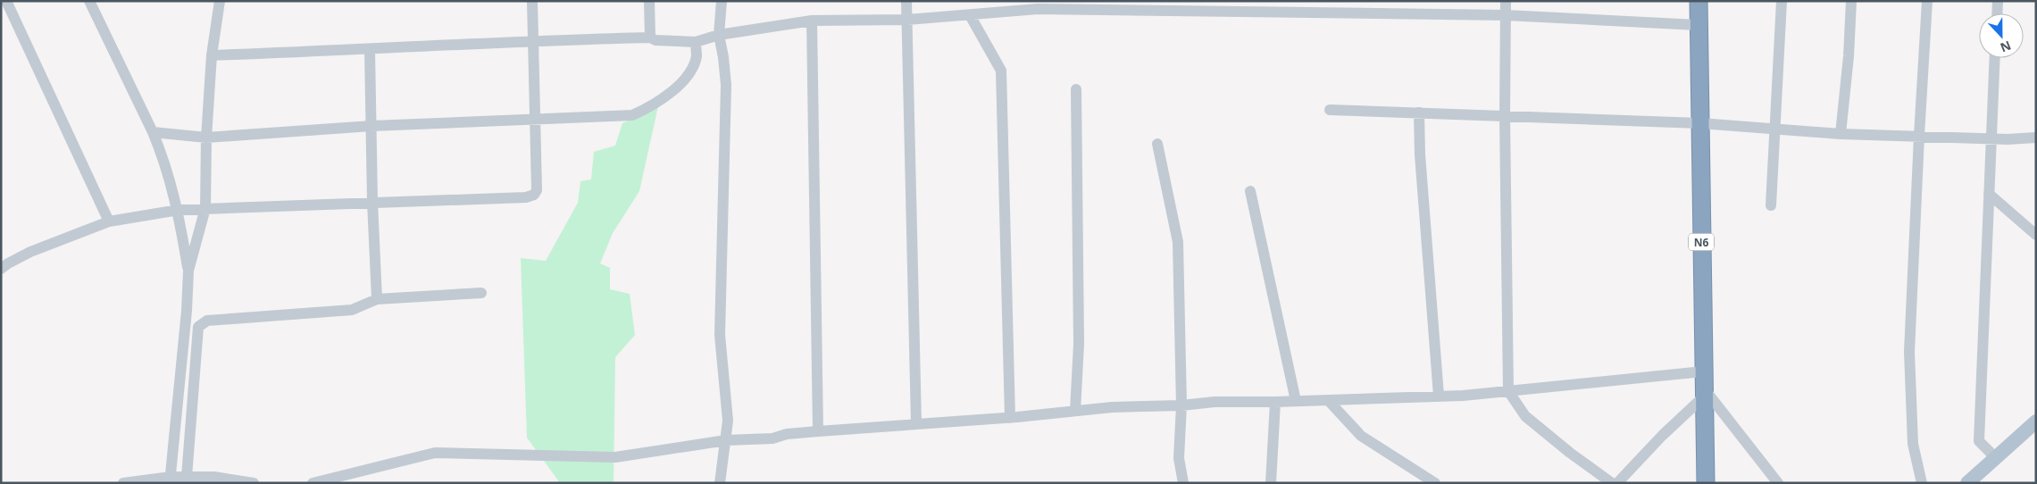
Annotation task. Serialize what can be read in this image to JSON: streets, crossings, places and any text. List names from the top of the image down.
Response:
{
  "streets": {
    "highway": ["N6"]
  },
  "north": "bottom"
}
